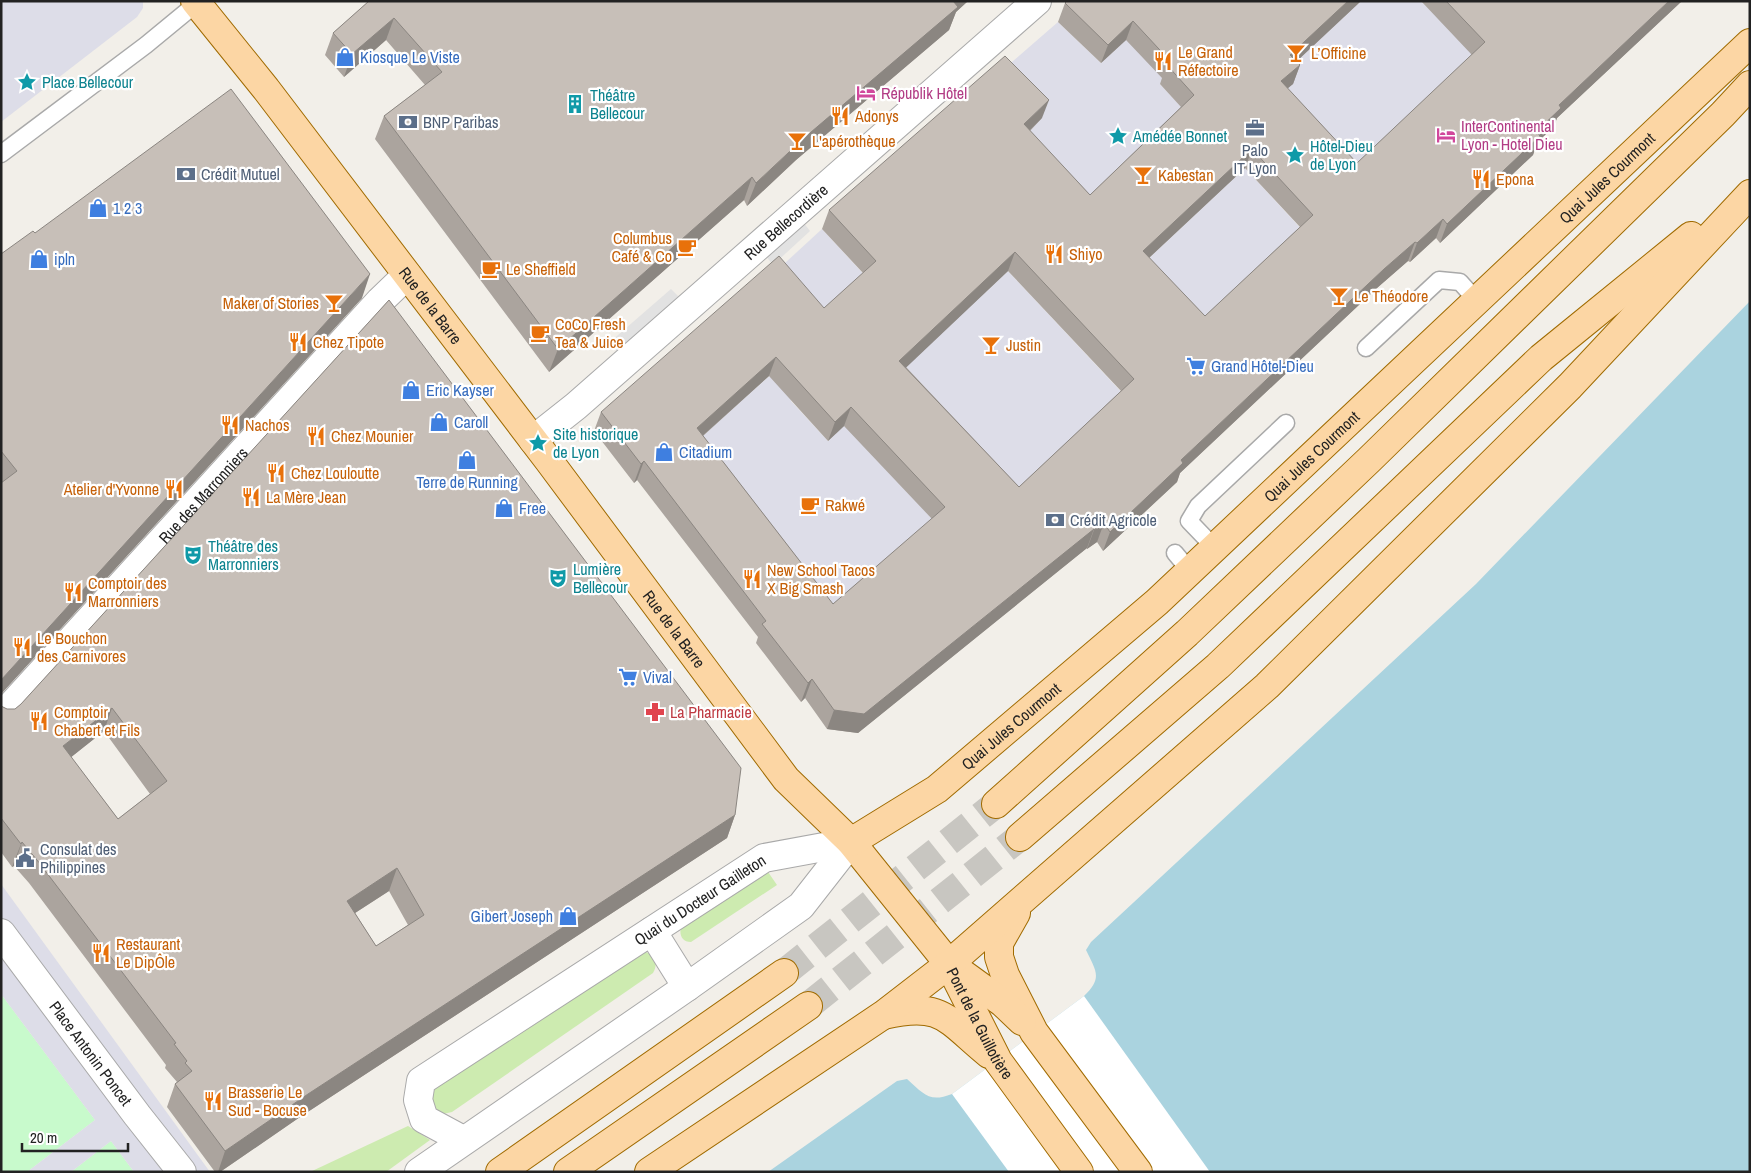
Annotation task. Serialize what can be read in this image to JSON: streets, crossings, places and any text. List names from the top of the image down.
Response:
{
  "streets": {
    "main road": ["Quai Jules Courmont", "Rue de la Barre", "Pont de la Guillotière"],
    "street": [
      "Rue Bellecordière",
      "Rue des Marronniers",
      "Quai du Docteur Gailleton",
      "Place Antonin Poncet"
    ]
  },
  "crossings": [
    ["Quai Jules Courmont", "Rue de la Barre"],
    ["Quai Jules Courmont", "Quai du Docteur Gailleton"],
    ["Rue Bellecordière", "Rue de la Barre"],
    ["Rue de la Barre", "Rue des Marronniers"],
    ["Rue de la Barre", "Quai du Docteur Gailleton"],
    ["Rue de la Barre", "Pont de la Guillotière"]
  ],
  "places": {
    "bar": [
      "L’Officine",
      "L'apérothèque",
      "Kabestan",
      "Le Théodore",
      "Maker of Stories",
      "Justin"
    ],
    "shop": [
      "Kiosque Le Viste",
      "1 2 3",
      "ipln",
      "Eric Kayser",
      "Caroll",
      "Citadium",
      "Terre de Running",
      "Free",
      "Gibert Joseph"
    ],
    "restaurant": [
      "Le Grand Réfectoire",
      "Adonys",
      "Epona",
      "Shiyo",
      "Chez Tipote",
      "Nachos",
      "Chez Mounier",
      "Chez Louloutte",
      "Atelier d'Yvonne",
      "La Mère Jean",
      "New School Tacos X Big Smash",
      "Comptoir des Marronniers",
      "Le Bouchon des Carnivores",
      "Comptoir Chabert et Fils",
      "Restaurant Le DipÔle",
      "Brasserie Le Sud - Bocuse"
    ],
    "place": [
      "Place Bellecour",
      "Amédée Bonnet",
      "Hôtel-Dieu de Lyon",
      "Site historique de Lyon"
    ],
    "hotel": ["Républik Hôtel", "InterContinental Lyon - Hotel Dieu"],
    "building": ["Théâtre Bellecour"],
    "bank": ["BNP Paribas", "Crédit Mutuel", "Crédit Agricole"],
    "office": ["Palo IT Lyon"],
    "cafe": [
      "Columbus Café & Co",
      "Le Sheffield",
      "CoCo Fresh Tea & Juice",
      "Rakwé"
    ],
    "supermarket": ["Grand Hôtel-Dieu", "Vival"],
    "theatre": ["Théâtre des Marronniers", "Lumière Bellecour"],
    "pharmacy": ["La Pharmacie"],
    "public building": ["Consulat des Philippines"]
  },
  "scale_bar": "20 m"
}
